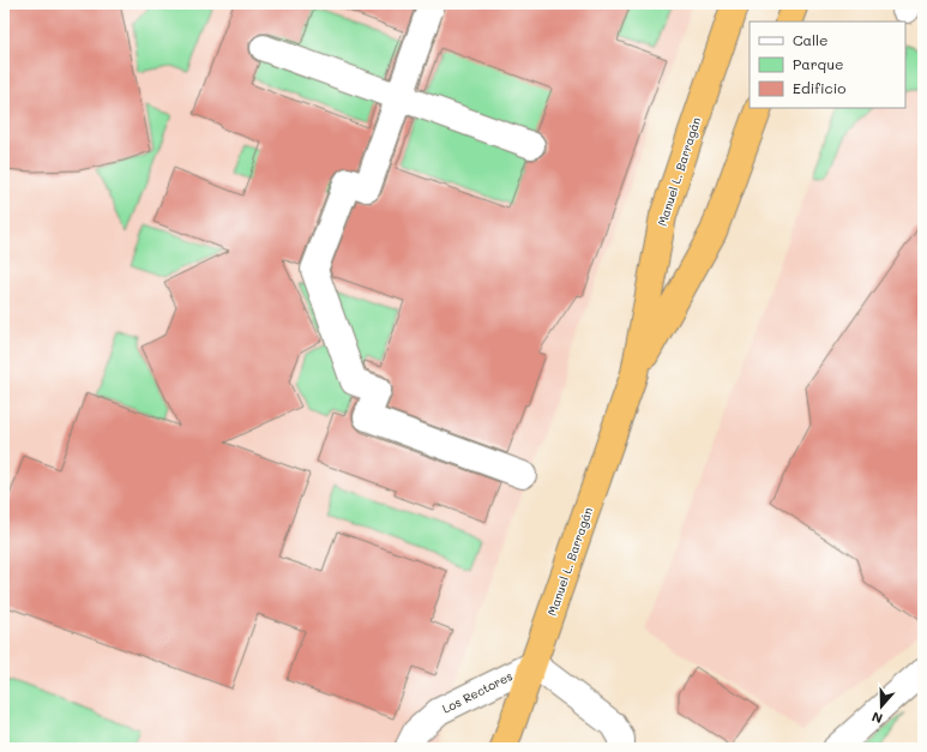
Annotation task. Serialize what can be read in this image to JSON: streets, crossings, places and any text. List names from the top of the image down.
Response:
{
  "streets": {
    "highway": ["Manuel L. Barragán"],
    "street": ["Los Rectores"]
  },
  "crossings": [
    ["Manuel L. Barragán", "Los Rectores"]
  ],
  "legend": ["Calle", "Parque", "Edificio"],
  "north": "bottom"
}
